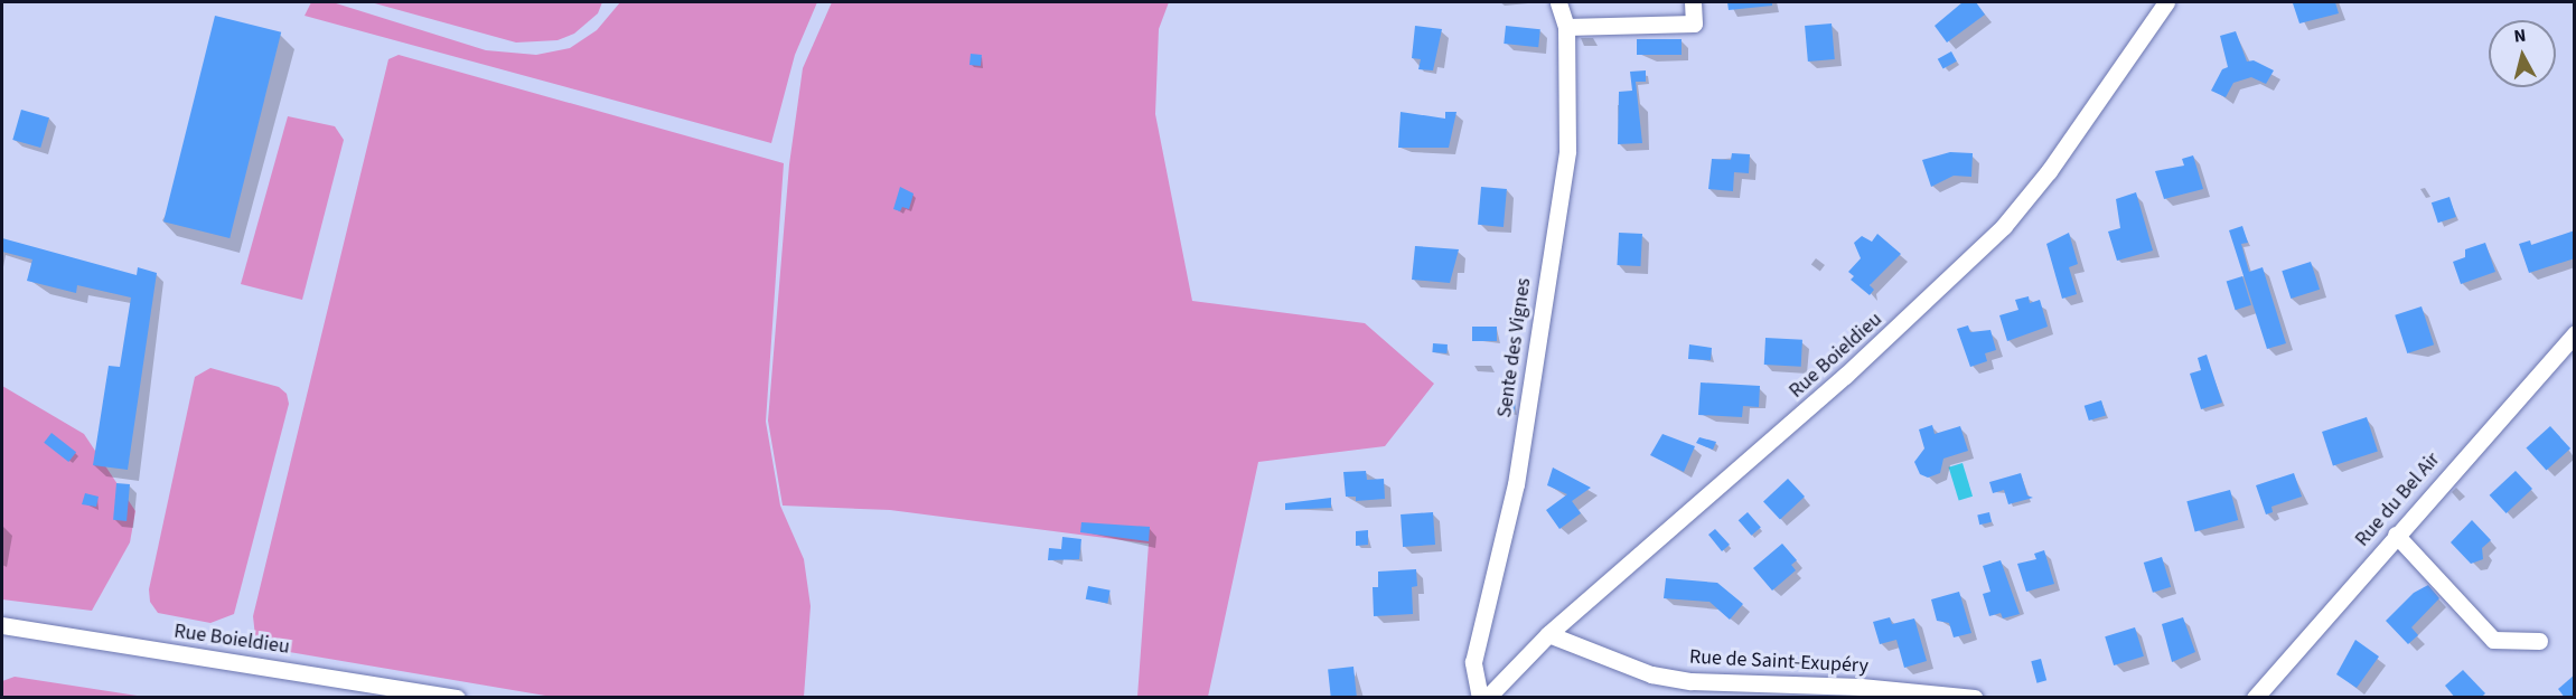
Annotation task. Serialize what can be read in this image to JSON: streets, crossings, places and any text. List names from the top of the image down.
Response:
{
  "streets": {
    "street": [
      "Sente des Vignes",
      "Rue Boieldieu",
      "Rue du Bel Air",
      "Rue de Saint-Exupéry"
    ]
  },
  "crossings": [
    ["Rue Boieldieu", "Rue de Saint-Exupéry"]
  ],
  "north": "top"
}
